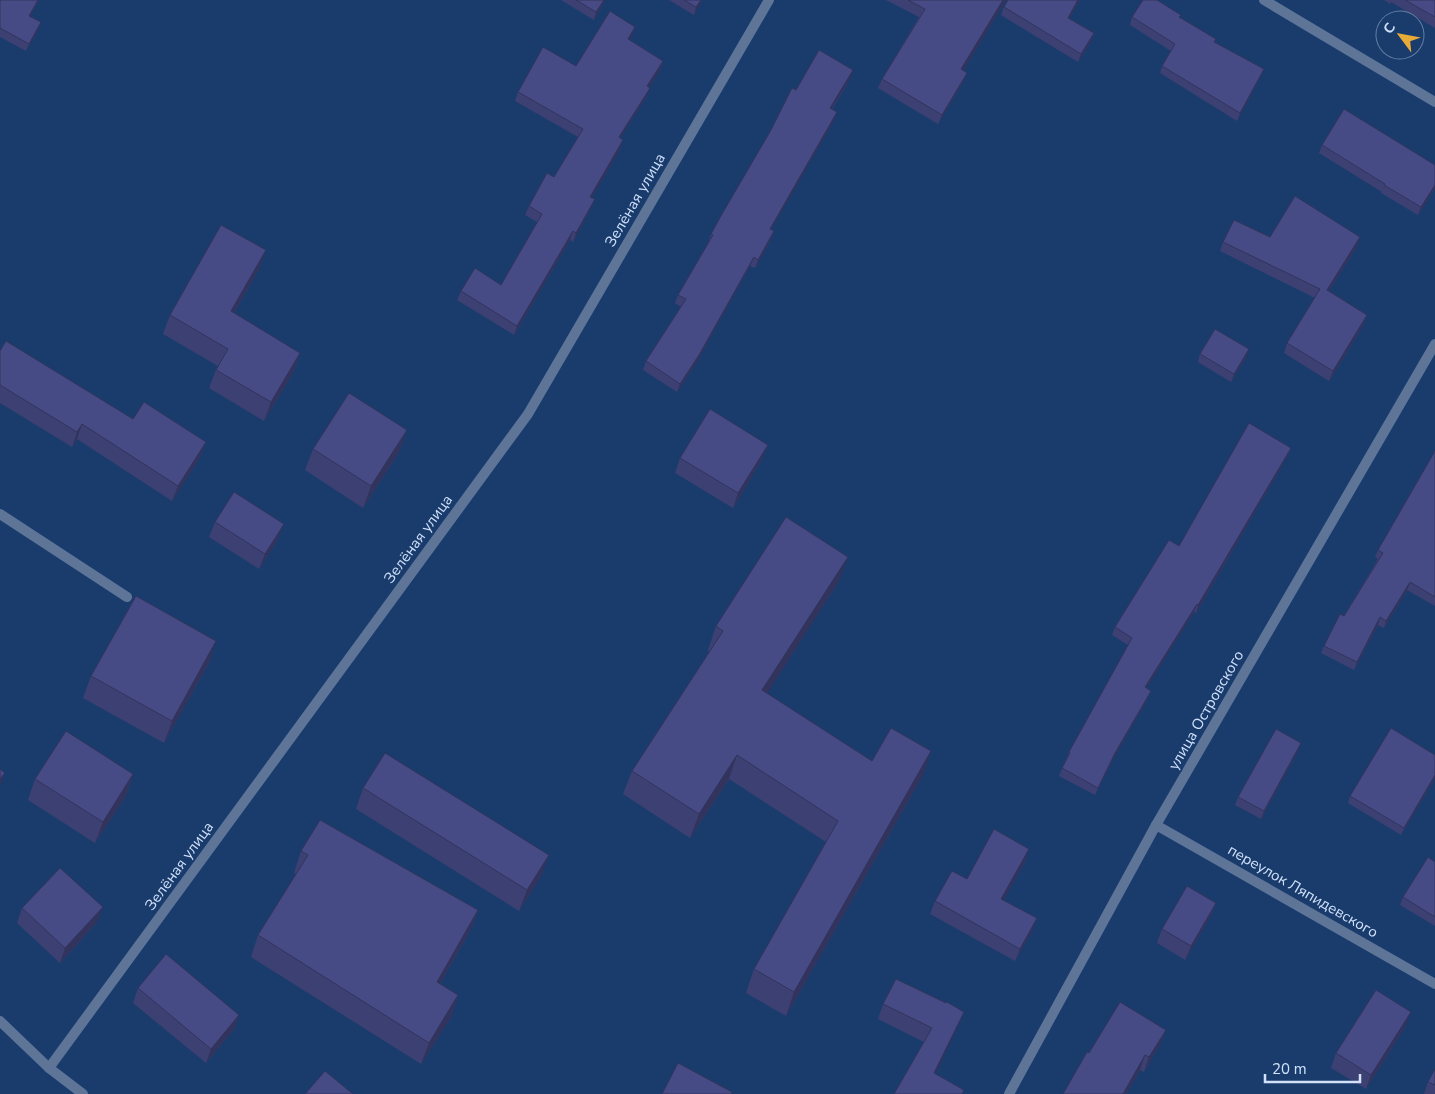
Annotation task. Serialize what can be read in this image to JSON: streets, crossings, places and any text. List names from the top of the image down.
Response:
{
  "streets": {
    "street": ["Зелёная улица", "улица Островского", "переулок Ляпидевского"]
  },
  "crossings": [
    ["улица Островского", "переулок Ляпидевского"]
  ],
  "scale_bar": "20 m",
  "north": "top left"
}
